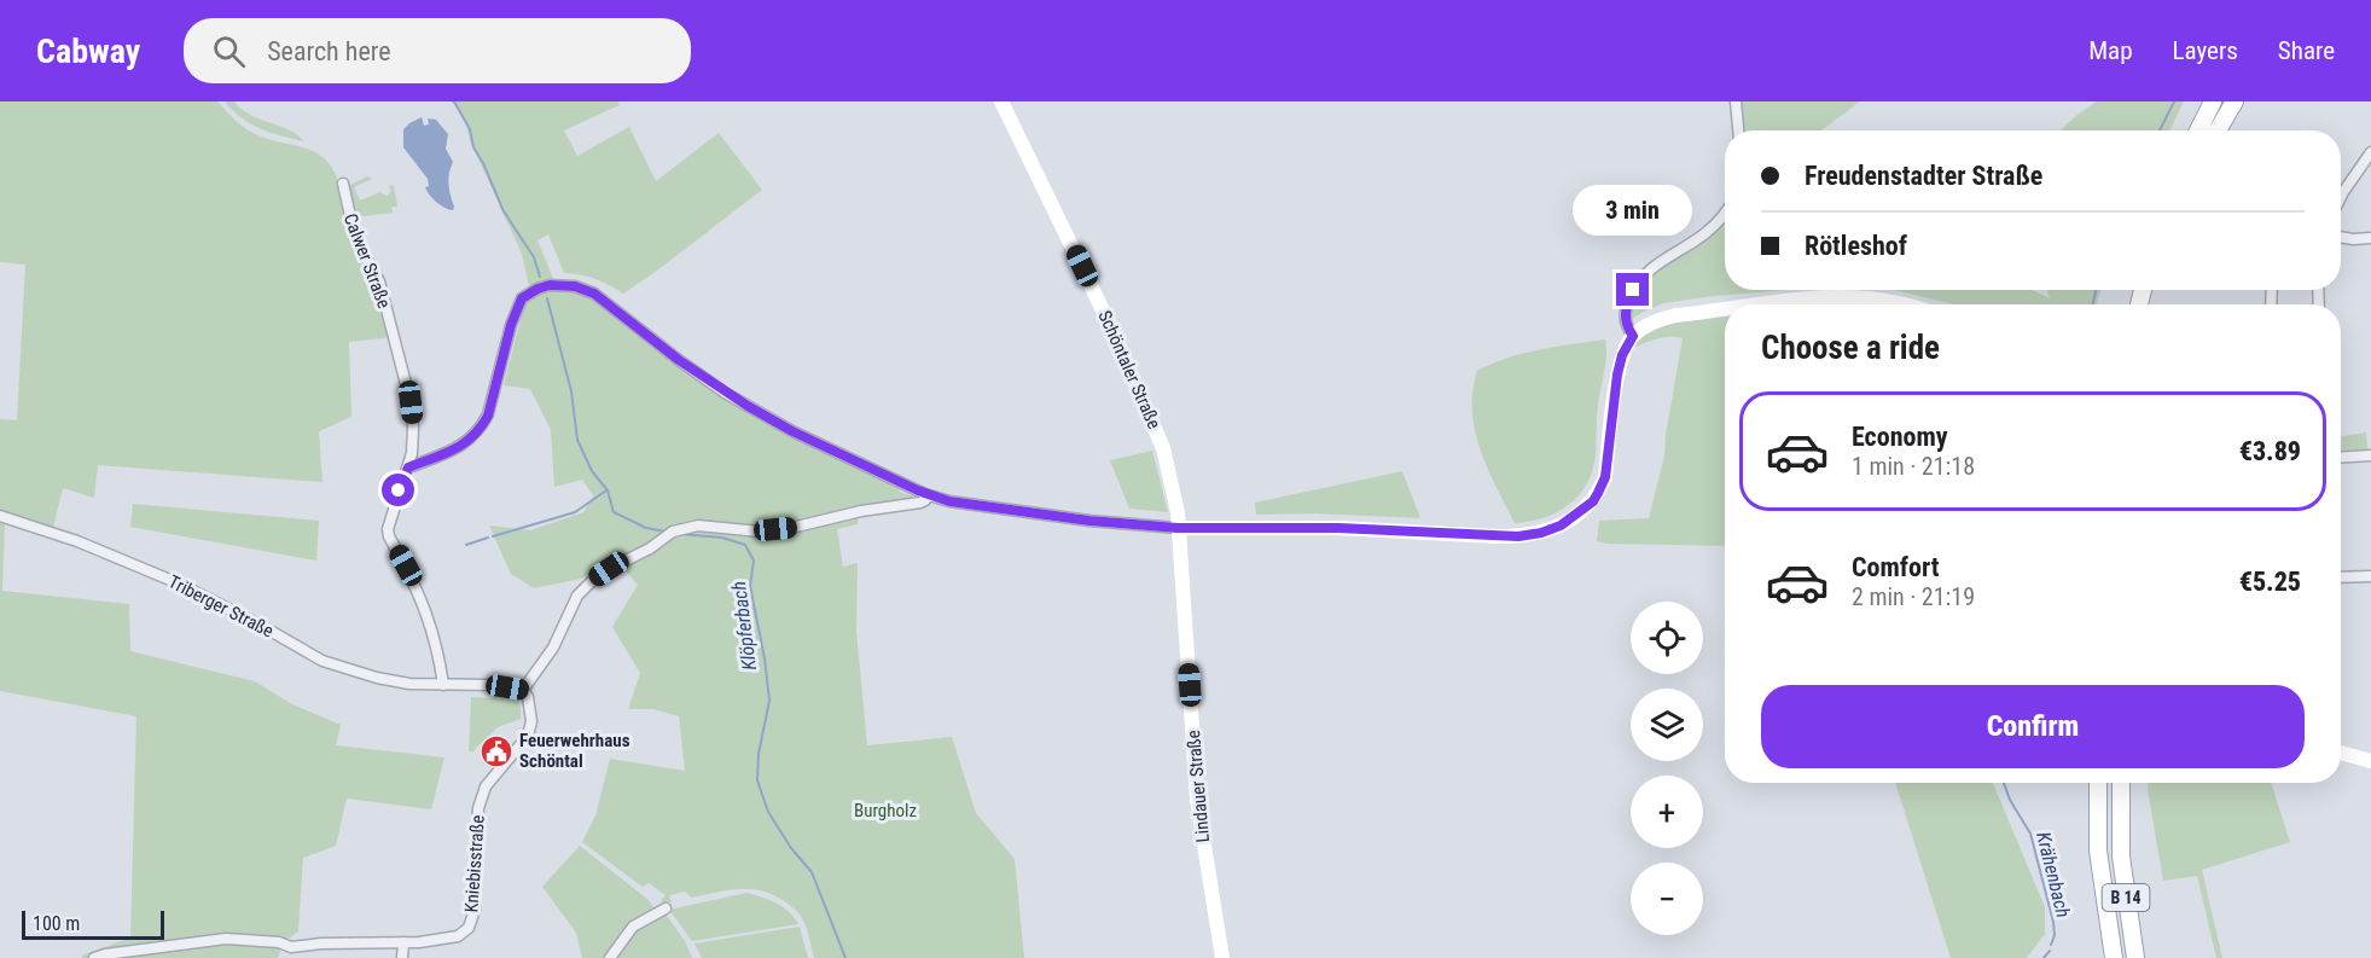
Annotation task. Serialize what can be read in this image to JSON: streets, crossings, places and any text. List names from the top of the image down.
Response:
{
  "streets": {
    "main road": ["B 14"],
    "street": [
      "Calwer Straße",
      "Schöntaler Straße",
      "Triberger Straße",
      "Lindauer Straße",
      "Kniebisstraße"
    ]
  },
  "crossings": [
    ["Calwer Straße", "Triberger Straße"],
    ["Schöntaler Straße", "Lindauer Straße"],
    ["Triberger Straße", "Kniebisstraße"]
  ],
  "water": ["Klöpferbach", "Krähenbach"],
  "parks": ["Burgholz"],
  "places": {
    "public building": ["Feuerwehrhaus Schöntal"]
  },
  "scale_bar": "100 m",
  "page": {
    "header": "Cabway",
    "search": "Search here",
    "nav": ["Map", "Layers", "Share"],
    "banner": ["Freudenstadter Straße", "Rötleshof"],
    "bubble": "3 min",
    "heading": "Choose a ride",
    "list": [
      {
        "name": "Economy",
        "note": "1 min · 21:18",
        "value": "€3.89"
      },
      {
        "name": "Comfort",
        "note": "2 min · 21:19",
        "value": "€5.25"
      }
    ],
    "map_buttons": ["+", "−"],
    "buttons": "Confirm",
    "scale": "100 m"
  }
}
